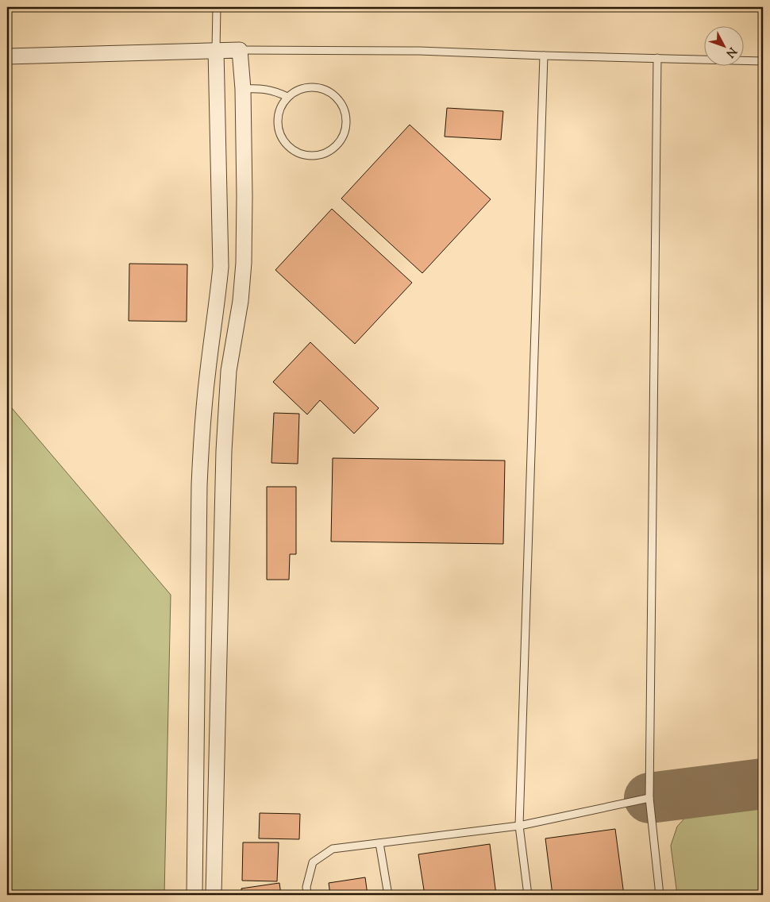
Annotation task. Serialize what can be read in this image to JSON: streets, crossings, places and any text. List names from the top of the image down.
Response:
{
  "north": "bottom right"
}
